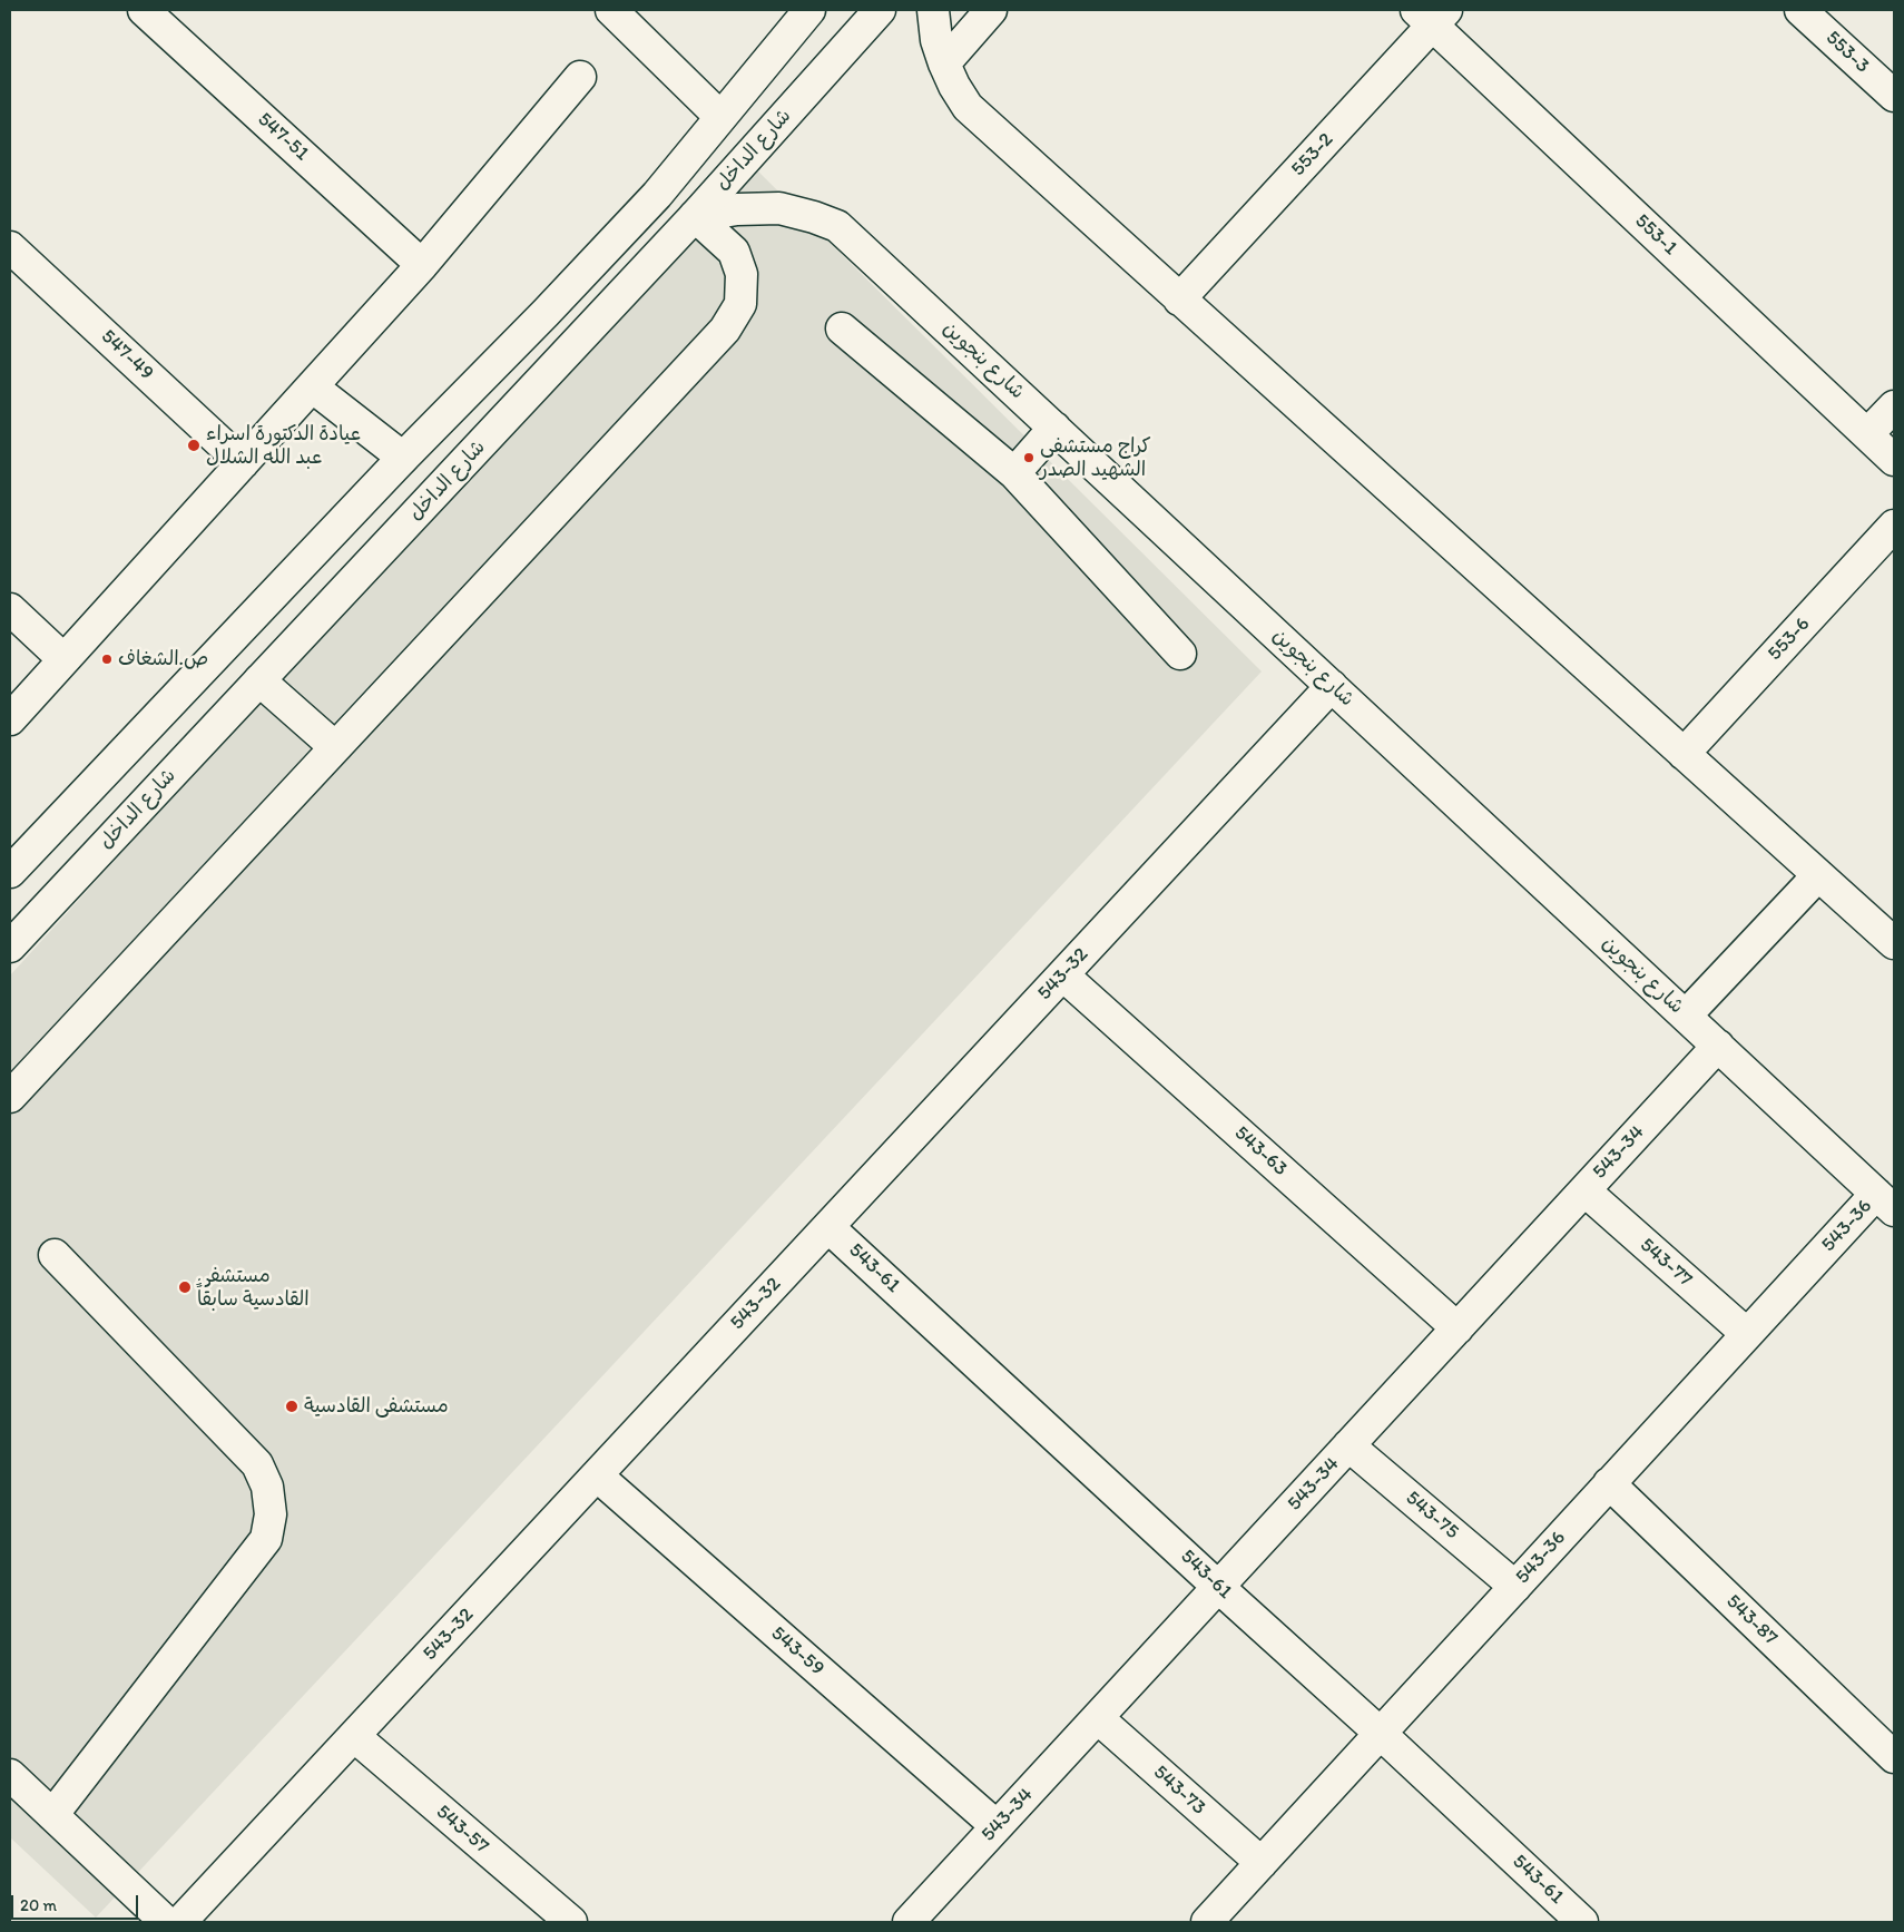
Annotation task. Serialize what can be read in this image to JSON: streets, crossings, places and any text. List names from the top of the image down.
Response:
{
  "streets": {
    "street": [
      "553-3",
      "547-51",
      "شارع الداخل",
      "553-2",
      "553-1",
      "547-49",
      "شارع بنجوين",
      "553-6",
      "543-32",
      "543-63",
      "543-34",
      "543-36",
      "543-77",
      "543-61",
      "543-75",
      "543-87",
      "543-59",
      "543-73",
      "543-57"
    ]
  },
  "crossings": [
    ["شارع الداخل", "شارع بنجوين"],
    ["553-2", "553-1"],
    ["شارع بنجوين", "543-32"],
    ["شارع بنجوين", "543-34"],
    ["شارع بنجوين", "543-36"],
    ["543-32", "543-63"],
    ["543-32", "543-61"],
    ["543-32", "543-59"],
    ["543-32", "543-57"],
    ["543-63", "543-34"],
    ["543-34", "543-77"],
    ["543-34", "543-61"],
    ["543-34", "543-75"],
    ["543-34", "543-59"],
    ["543-34", "543-73"],
    ["543-36", "543-77"],
    ["543-36", "543-61"],
    ["543-36", "543-75"],
    ["543-36", "543-87"],
    ["543-36", "543-73"]
  ],
  "places": [
    "عيادة الدكتورة اسراء عبد الله الشلال",
    "كراج مستشفى الشهيد الصدر",
    "ص.الشغاف",
    "مستشفى القادسية سابقاً",
    "مستشفى القادسية"
  ],
  "scale_bar": "20 m"
}
